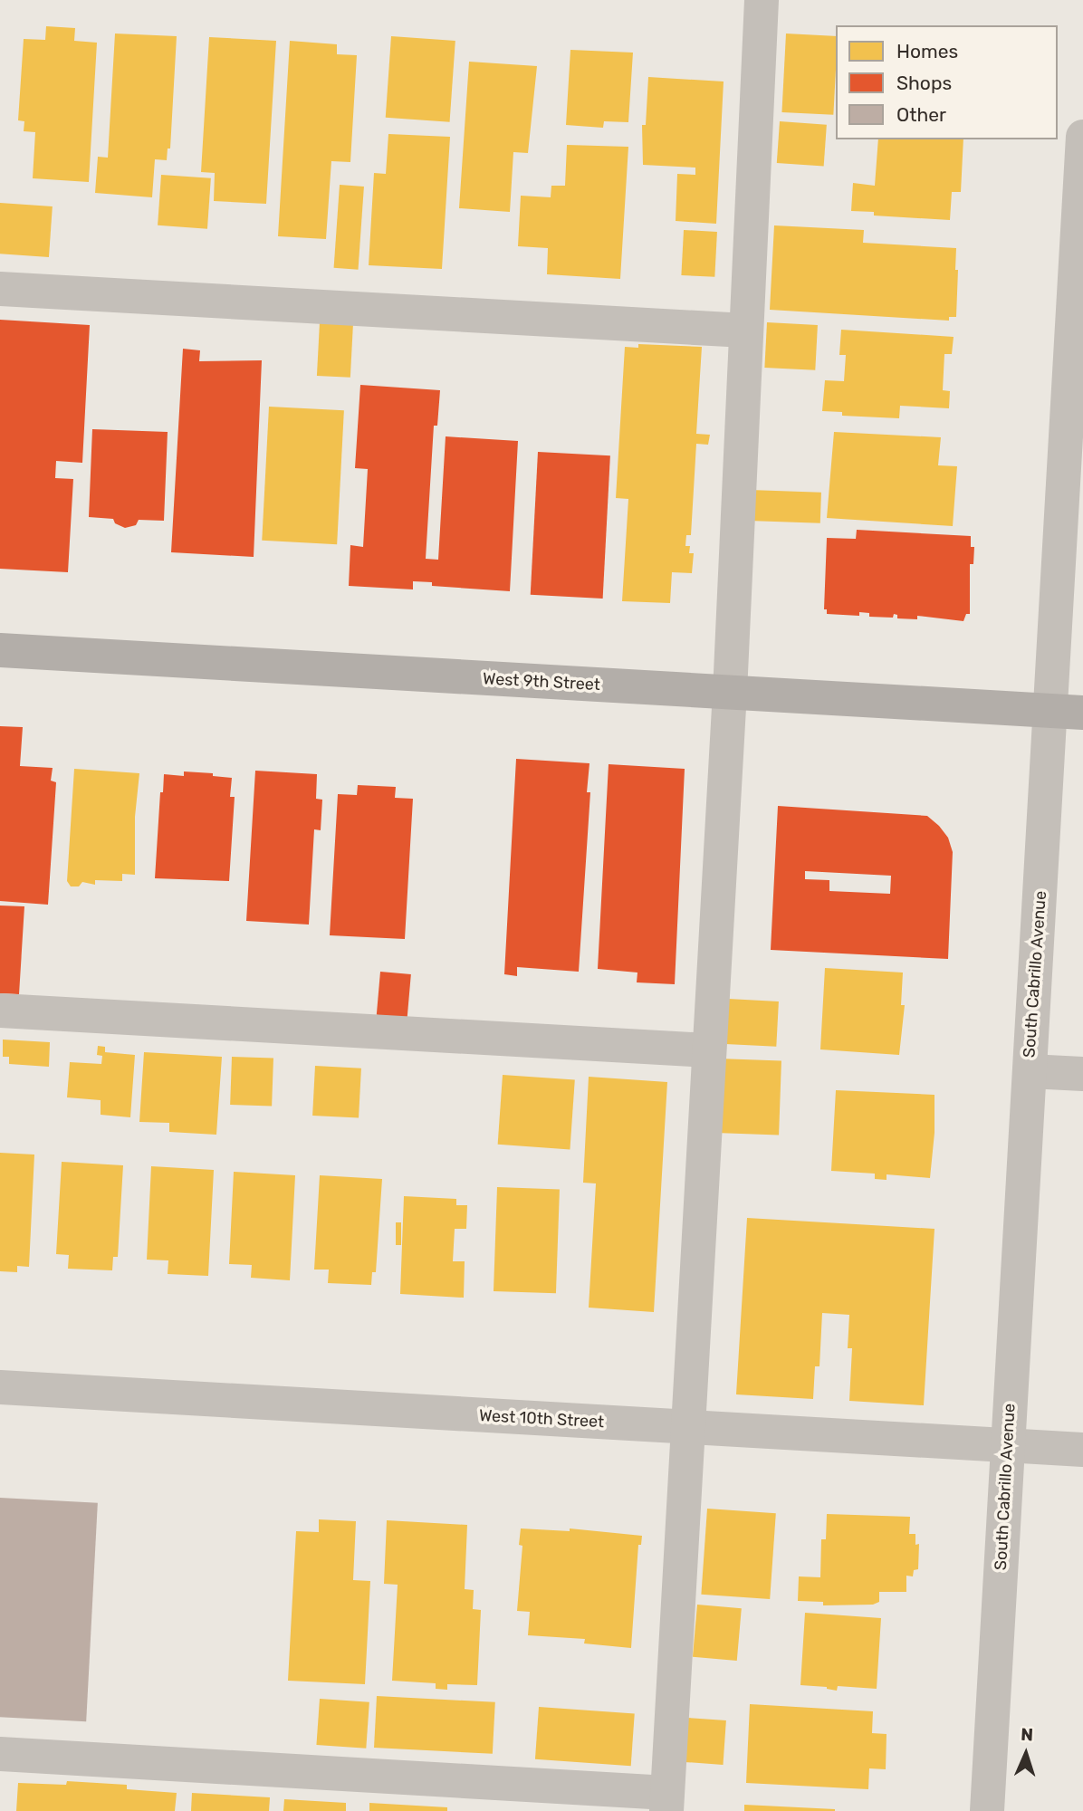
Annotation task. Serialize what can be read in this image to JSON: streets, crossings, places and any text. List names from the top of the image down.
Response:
{
  "streets": {
    "main road": ["West 9th Street"],
    "street": ["South Cabrillo Avenue", "West 10th Street"]
  },
  "crossings": [
    ["West 9th Street", "South Cabrillo Avenue"],
    ["South Cabrillo Avenue", "West 10th Street"]
  ],
  "legend": ["Homes", "Shops", "Other"],
  "north": "top"
}
